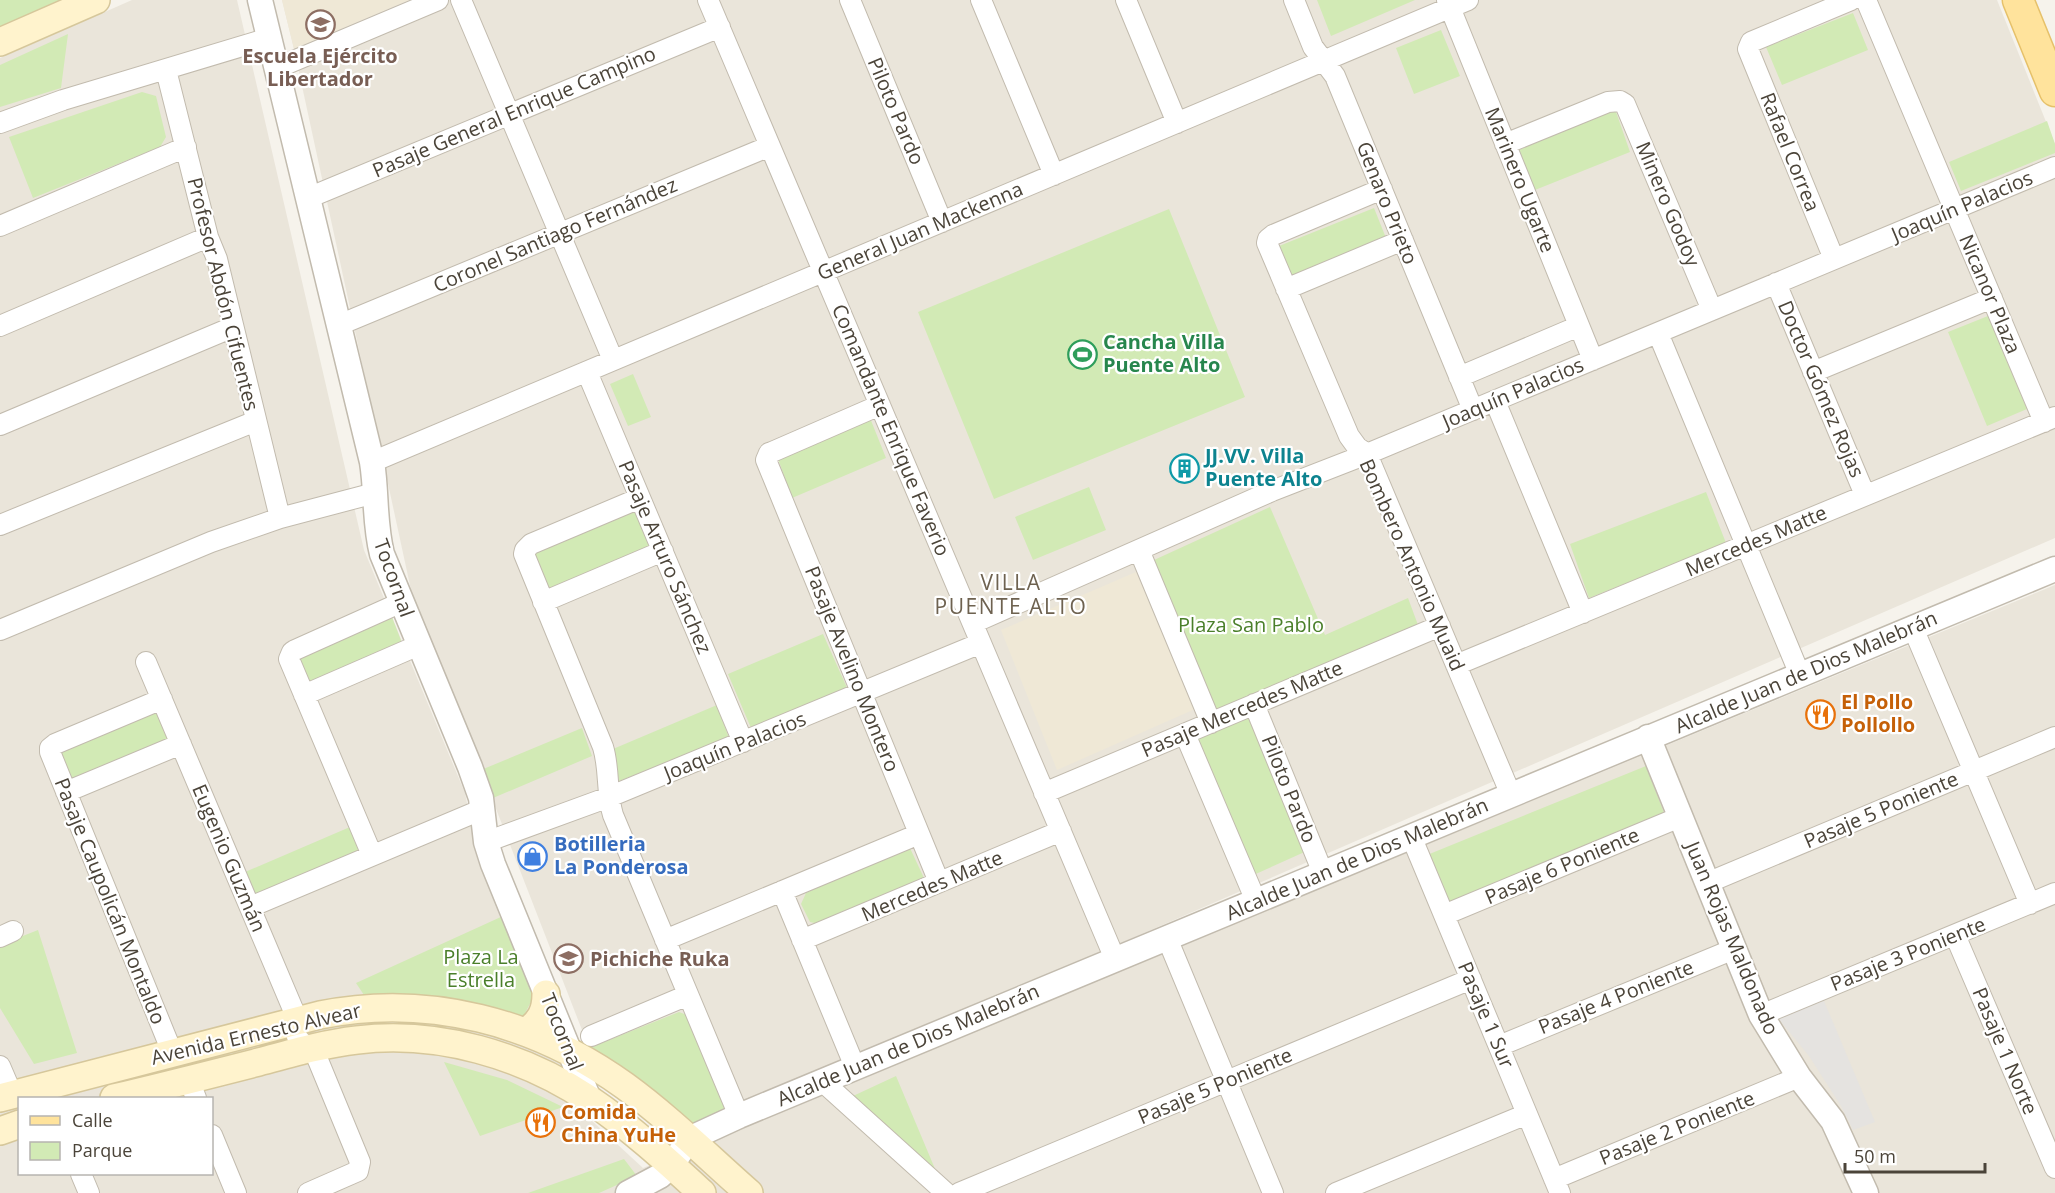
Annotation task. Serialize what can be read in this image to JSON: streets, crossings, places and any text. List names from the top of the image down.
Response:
{
  "streets": {
    "main road": ["Avenida Ernesto Alvear"],
    "street": [
      "Piloto Pardo",
      "Pasaje General Enrique Campino",
      "Rafael Correa",
      "Marinero Ugarte",
      "Genaro Prieto",
      "Minero Godoy",
      "Joaquín Palacios",
      "General Juan Mackenna",
      "Coronel Santiago Fernández",
      "Profesor Abdón Cifuentes",
      "Nicanor Plaza",
      "Doctor Gómez Rojas",
      "Comandante Enrique Faverio",
      "Mercedes Matte",
      "Pasaje Arturo Sánchez",
      "Bombero Antonio Muaid",
      "Tocornal",
      "Pasaje Avelino Montero",
      "Alcalde Juan de Dios Malebrán",
      "Pasaje Mercedes Matte",
      "Pasaje 5 Poniente",
      "Eugenio Guzmán",
      "Pasaje 6 Poniente",
      "Pasaje Caupolicán Montaldo",
      "Juan Rojas Maldonado",
      "Pasaje 3 Poniente",
      "Pasaje 4 Poniente",
      "Pasaje 1 Sur",
      "Pasaje 1 Norte",
      "Pasaje 2 Poniente"
    ]
  },
  "crossings": [
    ["Piloto Pardo", "General Juan Mackenna"],
    ["Piloto Pardo", "Alcalde Juan de Dios Malebrán"],
    ["Piloto Pardo", "Pasaje Mercedes Matte"],
    ["Pasaje General Enrique Campino", "Comandante Enrique Faverio"],
    ["Pasaje General Enrique Campino", "Tocornal"],
    ["Rafael Correa", "Joaquín Palacios"],
    ["Marinero Ugarte", "Minero Godoy"],
    ["Marinero Ugarte", "Joaquín Palacios"],
    ["Marinero Ugarte", "General Juan Mackenna"],
    ["Genaro Prieto", "Joaquín Palacios"],
    ["Genaro Prieto", "General Juan Mackenna"],
    ["Genaro Prieto", "Bombero Antonio Muaid"],
    ["Minero Godoy", "Joaquín Palacios"],
    ["Joaquín Palacios", "Nicanor Plaza"],
    ["Joaquín Palacios", "Doctor Gómez Rojas"],
    ["Joaquín Palacios", "Comandante Enrique Faverio"],
    ["Joaquín Palacios", "Pasaje Arturo Sánchez"],
    ["Joaquín Palacios", "Bombero Antonio Muaid"],
    ["Joaquín Palacios", "Tocornal"],
    ["Joaquín Palacios", "Pasaje Avelino Montero"],
    ["General Juan Mackenna", "Comandante Enrique Faverio"],
    ["General Juan Mackenna", "Pasaje Arturo Sánchez"],
    ["General Juan Mackenna", "Tocornal"],
    ["Coronel Santiago Fernández", "Comandante Enrique Faverio"],
    ["Coronel Santiago Fernández", "Tocornal"],
    ["Nicanor Plaza", "Mercedes Matte"],
    ["Doctor Gómez Rojas", "Mercedes Matte"],
    ["Comandante Enrique Faverio", "Mercedes Matte"],
    ["Comandante Enrique Faverio", "Pasaje Avelino Montero"],
    ["Comandante Enrique Faverio", "Alcalde Juan de Dios Malebrán"],
    ["Comandante Enrique Faverio", "Pasaje Mercedes Matte"],
    ["Mercedes Matte", "Bombero Antonio Muaid"],
    ["Mercedes Matte", "Pasaje Avelino Montero"],
    ["Bombero Antonio Muaid", "Alcalde Juan de Dios Malebrán"],
    ["Bombero Antonio Muaid", "Pasaje Mercedes Matte"],
    ["Tocornal", "Avenida Ernesto Alvear"],
    ["Alcalde Juan de Dios Malebrán", "Juan Rojas Maldonado"],
    ["Alcalde Juan de Dios Malebrán", "Pasaje 1 Sur"],
    ["Alcalde Juan de Dios Malebrán", "Avenida Ernesto Alvear"],
    ["Pasaje 5 Poniente", "Juan Rojas Maldonado"],
    ["Pasaje 5 Poniente", "Pasaje 1 Sur"],
    ["Eugenio Guzmán", "Pasaje Caupolicán Montaldo"],
    ["Eugenio Guzmán", "Avenida Ernesto Alvear"],
    ["Pasaje 6 Poniente", "Juan Rojas Maldonado"],
    ["Pasaje 6 Poniente", "Pasaje 1 Sur"],
    ["Pasaje Caupolicán Montaldo", "Avenida Ernesto Alvear"],
    ["Juan Rojas Maldonado", "Pasaje 3 Poniente"],
    ["Juan Rojas Maldonado", "Pasaje 4 Poniente"],
    ["Juan Rojas Maldonado", "Pasaje 2 Poniente"],
    ["Pasaje 3 Poniente", "Pasaje 1 Norte"],
    ["Pasaje 4 Poniente", "Pasaje 1 Sur"],
    ["Pasaje 1 Sur", "Pasaje 2 Poniente"]
  ],
  "districts": ["VILLA PUENTE ALTO"],
  "parks": ["Plaza San Pablo", "Plaza La Estrella"],
  "places": {
    "school or university": ["Escuela Ejército Libertador", "Pichiche Ruka"],
    "sports": ["Cancha Villa Puente Alto"],
    "building": ["JJ.VV. Villa Puente Alto"],
    "restaurant": ["El Pollo Pollollo", "Comida China YuHe"],
    "shop": ["Botilleria La Ponderosa"]
  },
  "legend": ["Calle", "Parque"],
  "scale_bar": "50 m"
}
